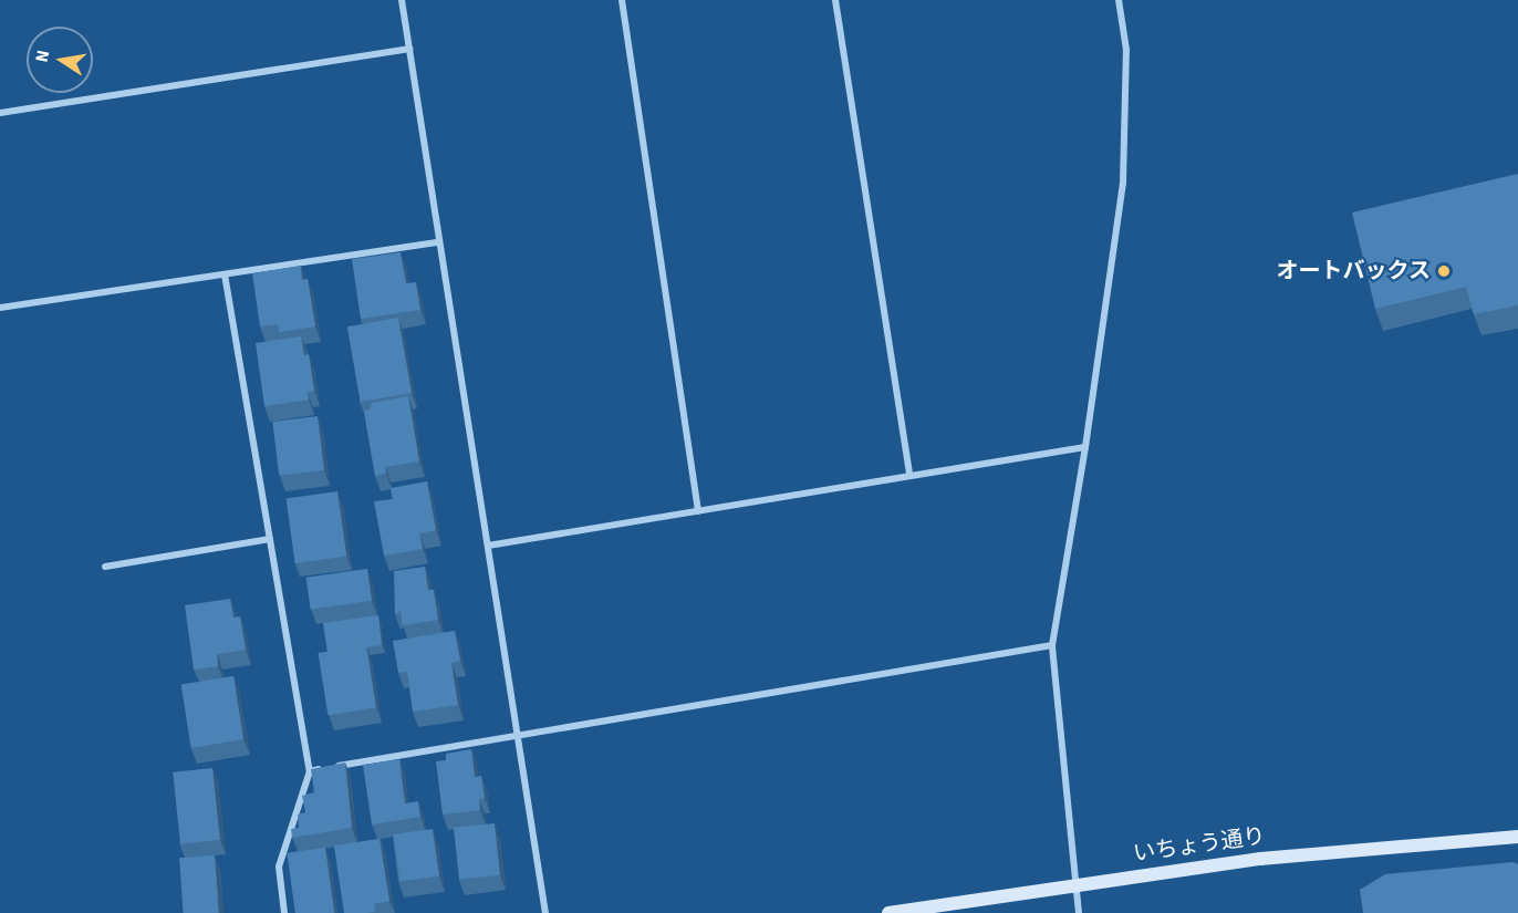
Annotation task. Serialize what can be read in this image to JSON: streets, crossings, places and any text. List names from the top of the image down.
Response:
{
  "streets": {
    "street": ["いちょう通り"]
  },
  "places": ["オートバックス"],
  "north": "left"
}
